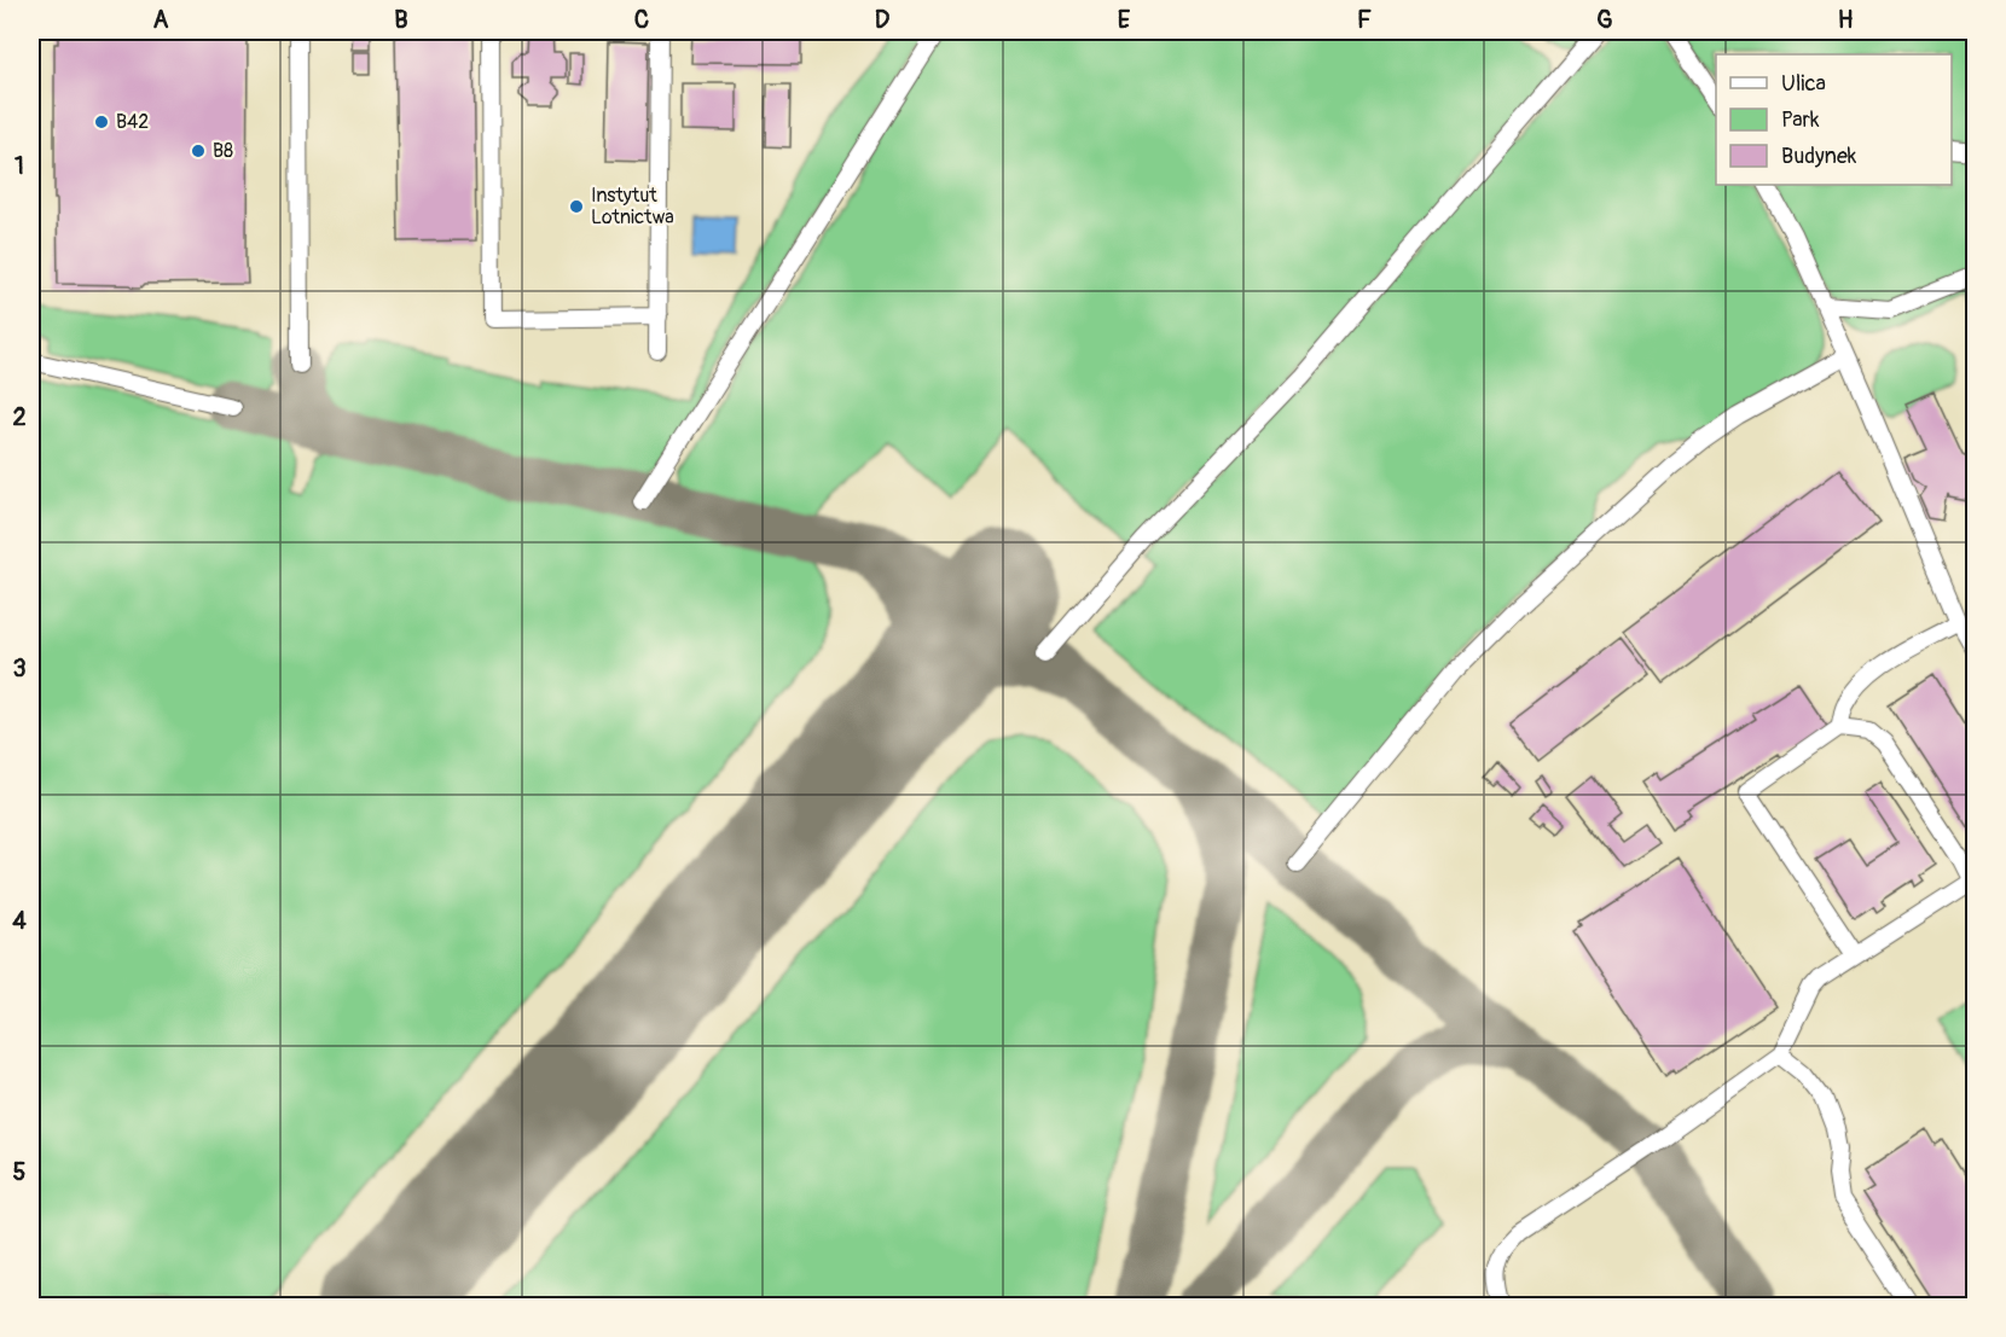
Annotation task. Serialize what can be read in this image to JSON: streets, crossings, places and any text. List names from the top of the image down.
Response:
{
  "places": ["B42", "B8", "Instytut Lotnictwa"],
  "legend": ["Ulica", "Park", "Budynek"],
  "grid": {
    "columns": [
      "A",
      "B",
      "C",
      "D",
      "E",
      "F",
      "G",
      "H"
    ],
    "rows": [
      "1",
      "2",
      "3",
      "4",
      "5"
    ]
  }
}
